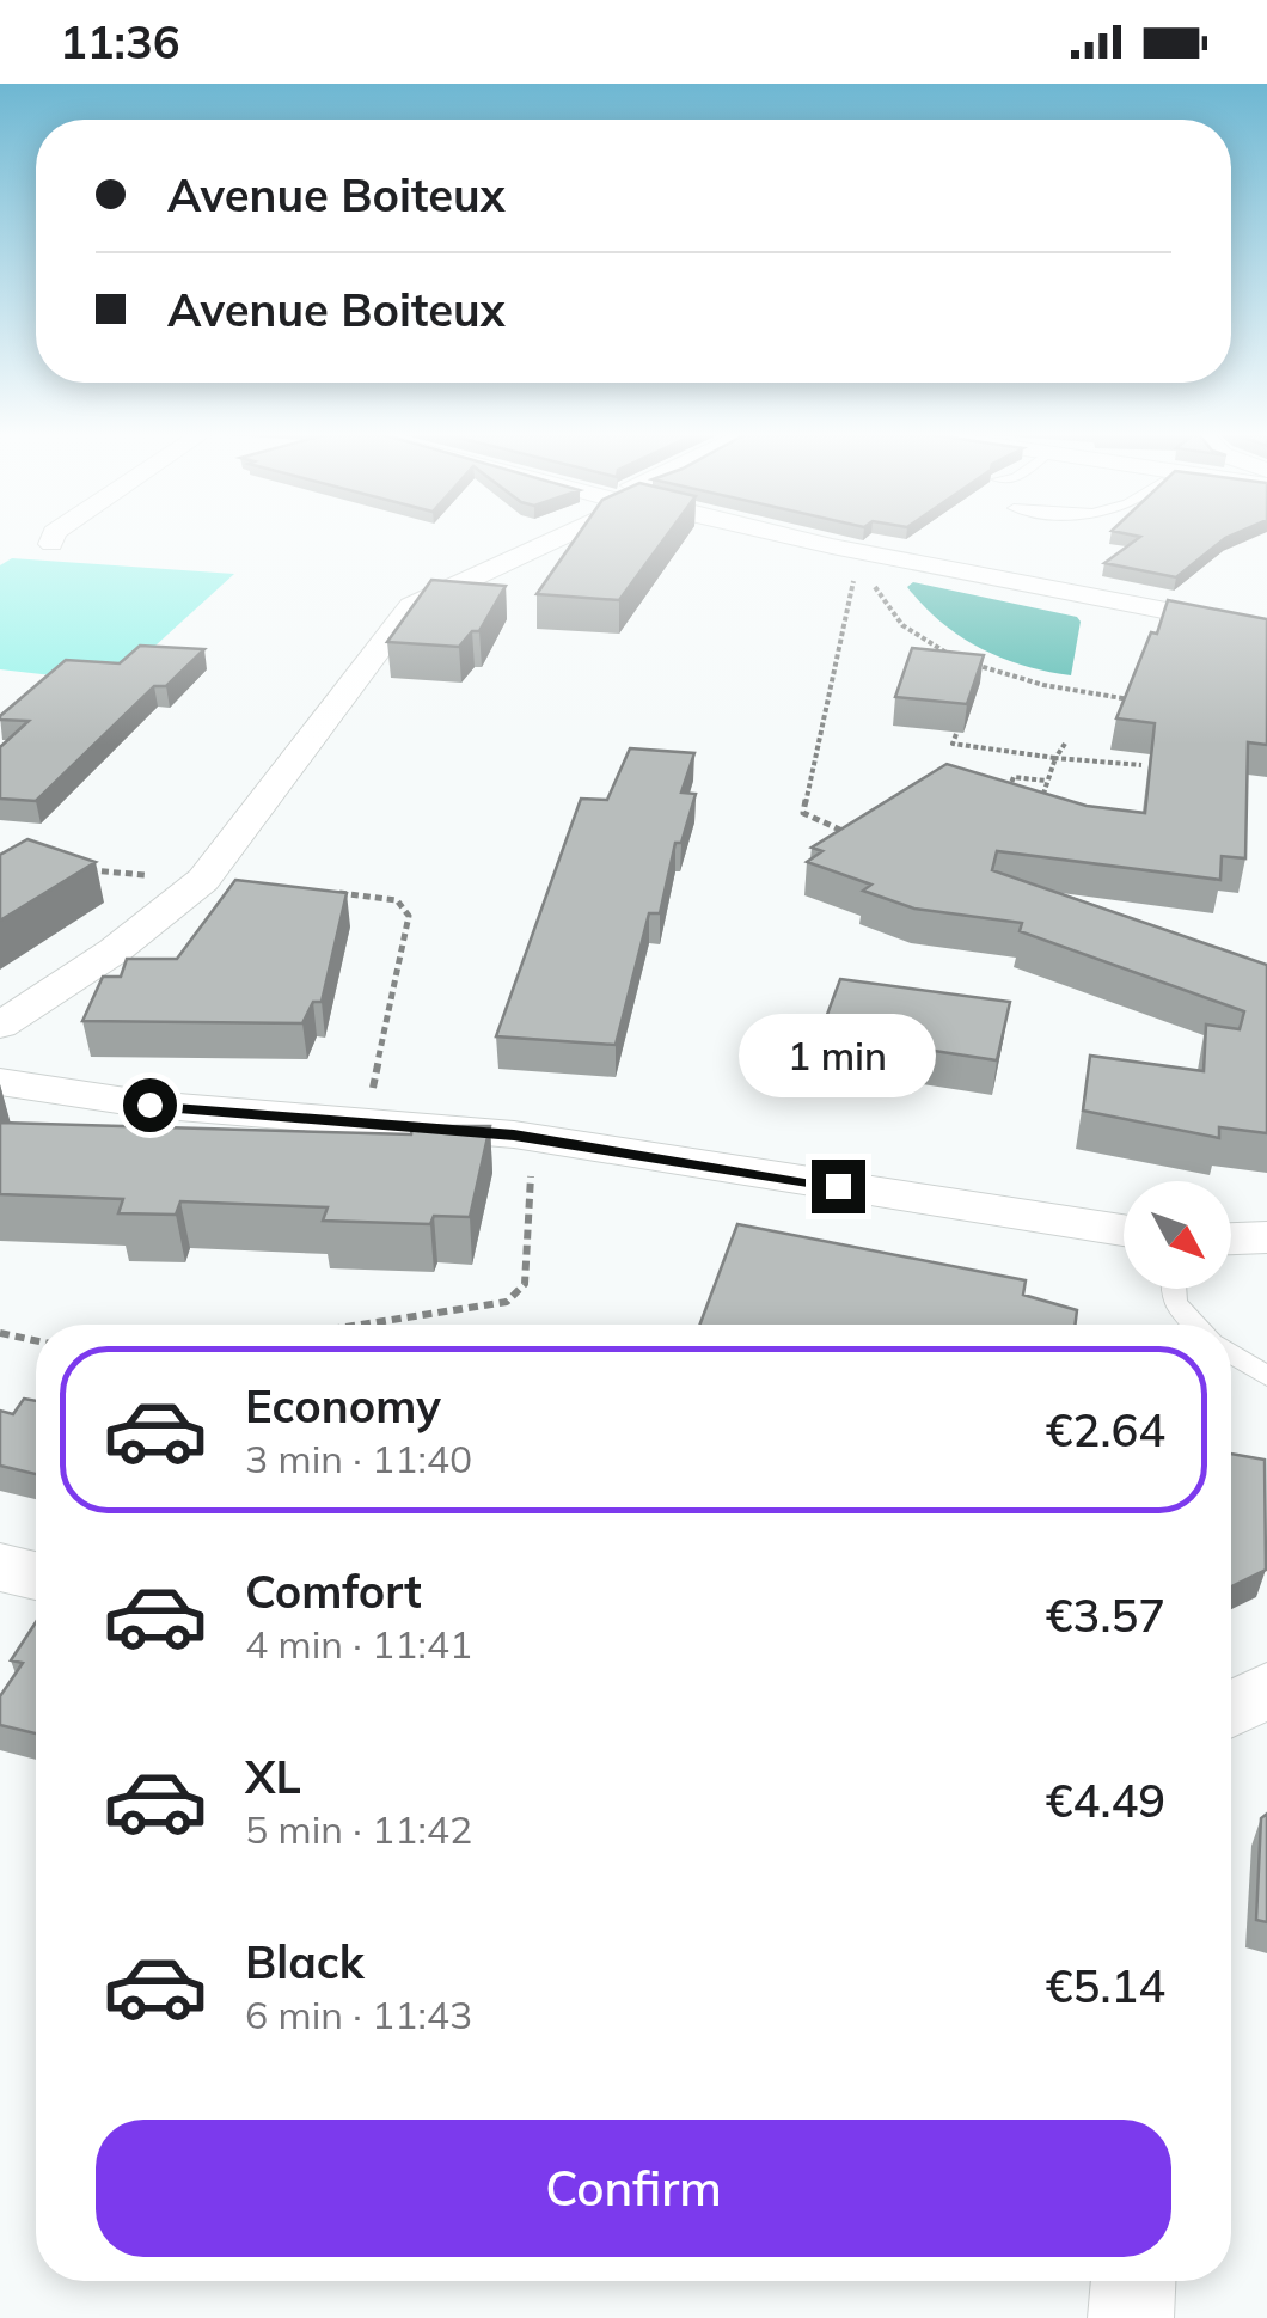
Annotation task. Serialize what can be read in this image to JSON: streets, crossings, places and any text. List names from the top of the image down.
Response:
{
  "north": "bottom right",
  "page": {
    "status": "11:36",
    "banner": ["Avenue Boiteux", "Avenue Boiteux"],
    "bubble": "1 min",
    "list": [
      {
        "name": "Economy",
        "note": "3 min · 11:40",
        "value": "€2.64"
      },
      {
        "name": "Comfort",
        "note": "4 min · 11:41",
        "value": "€3.57"
      },
      {
        "name": "XL",
        "note": "5 min · 11:42",
        "value": "€4.49"
      },
      {
        "name": "Black",
        "note": "6 min · 11:43",
        "value": "€5.14"
      }
    ],
    "buttons": "Confirm"
  }
}
